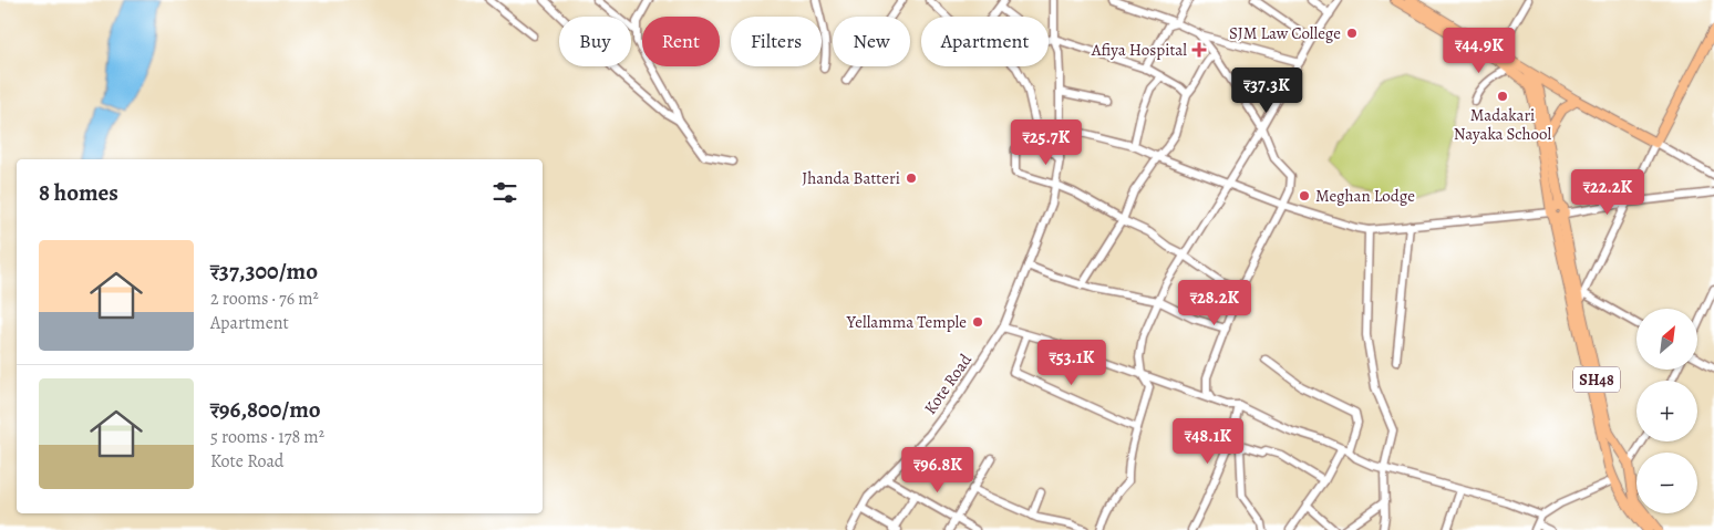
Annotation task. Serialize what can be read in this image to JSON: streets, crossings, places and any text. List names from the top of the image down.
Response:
{
  "streets": {
    "main road": ["SH48"],
    "street": ["Kote Road"]
  },
  "places": {
    "other": [
      "SJM Law College",
      "Madakari Nayaka School",
      "Jhanda Batteri",
      "Meghan Lodge",
      "Yellamma Temple"
    ],
    "health": ["Afiya Hospital"]
  },
  "north": "top right",
  "page": {
    "chip": [
      "Buy",
      "Rent",
      "Filters",
      "New",
      "Apartment"
    ],
    "price": [
      "₹44.9K",
      "₹37.3K",
      "₹25.7K",
      "₹22.2K",
      "₹28.2K",
      "₹53.1K",
      "₹48.1K",
      "₹96.8K"
    ],
    "heading": "8 homes",
    "list": [
      {
        "name": "₹37,300/mo",
        "note": "2 rooms · 76 m² · Apartment"
      },
      {
        "name": "₹96,800/mo",
        "note": "5 rooms · 178 m² · Kote Road"
      }
    ],
    "map_buttons": ["+", "−"]
  }
}
